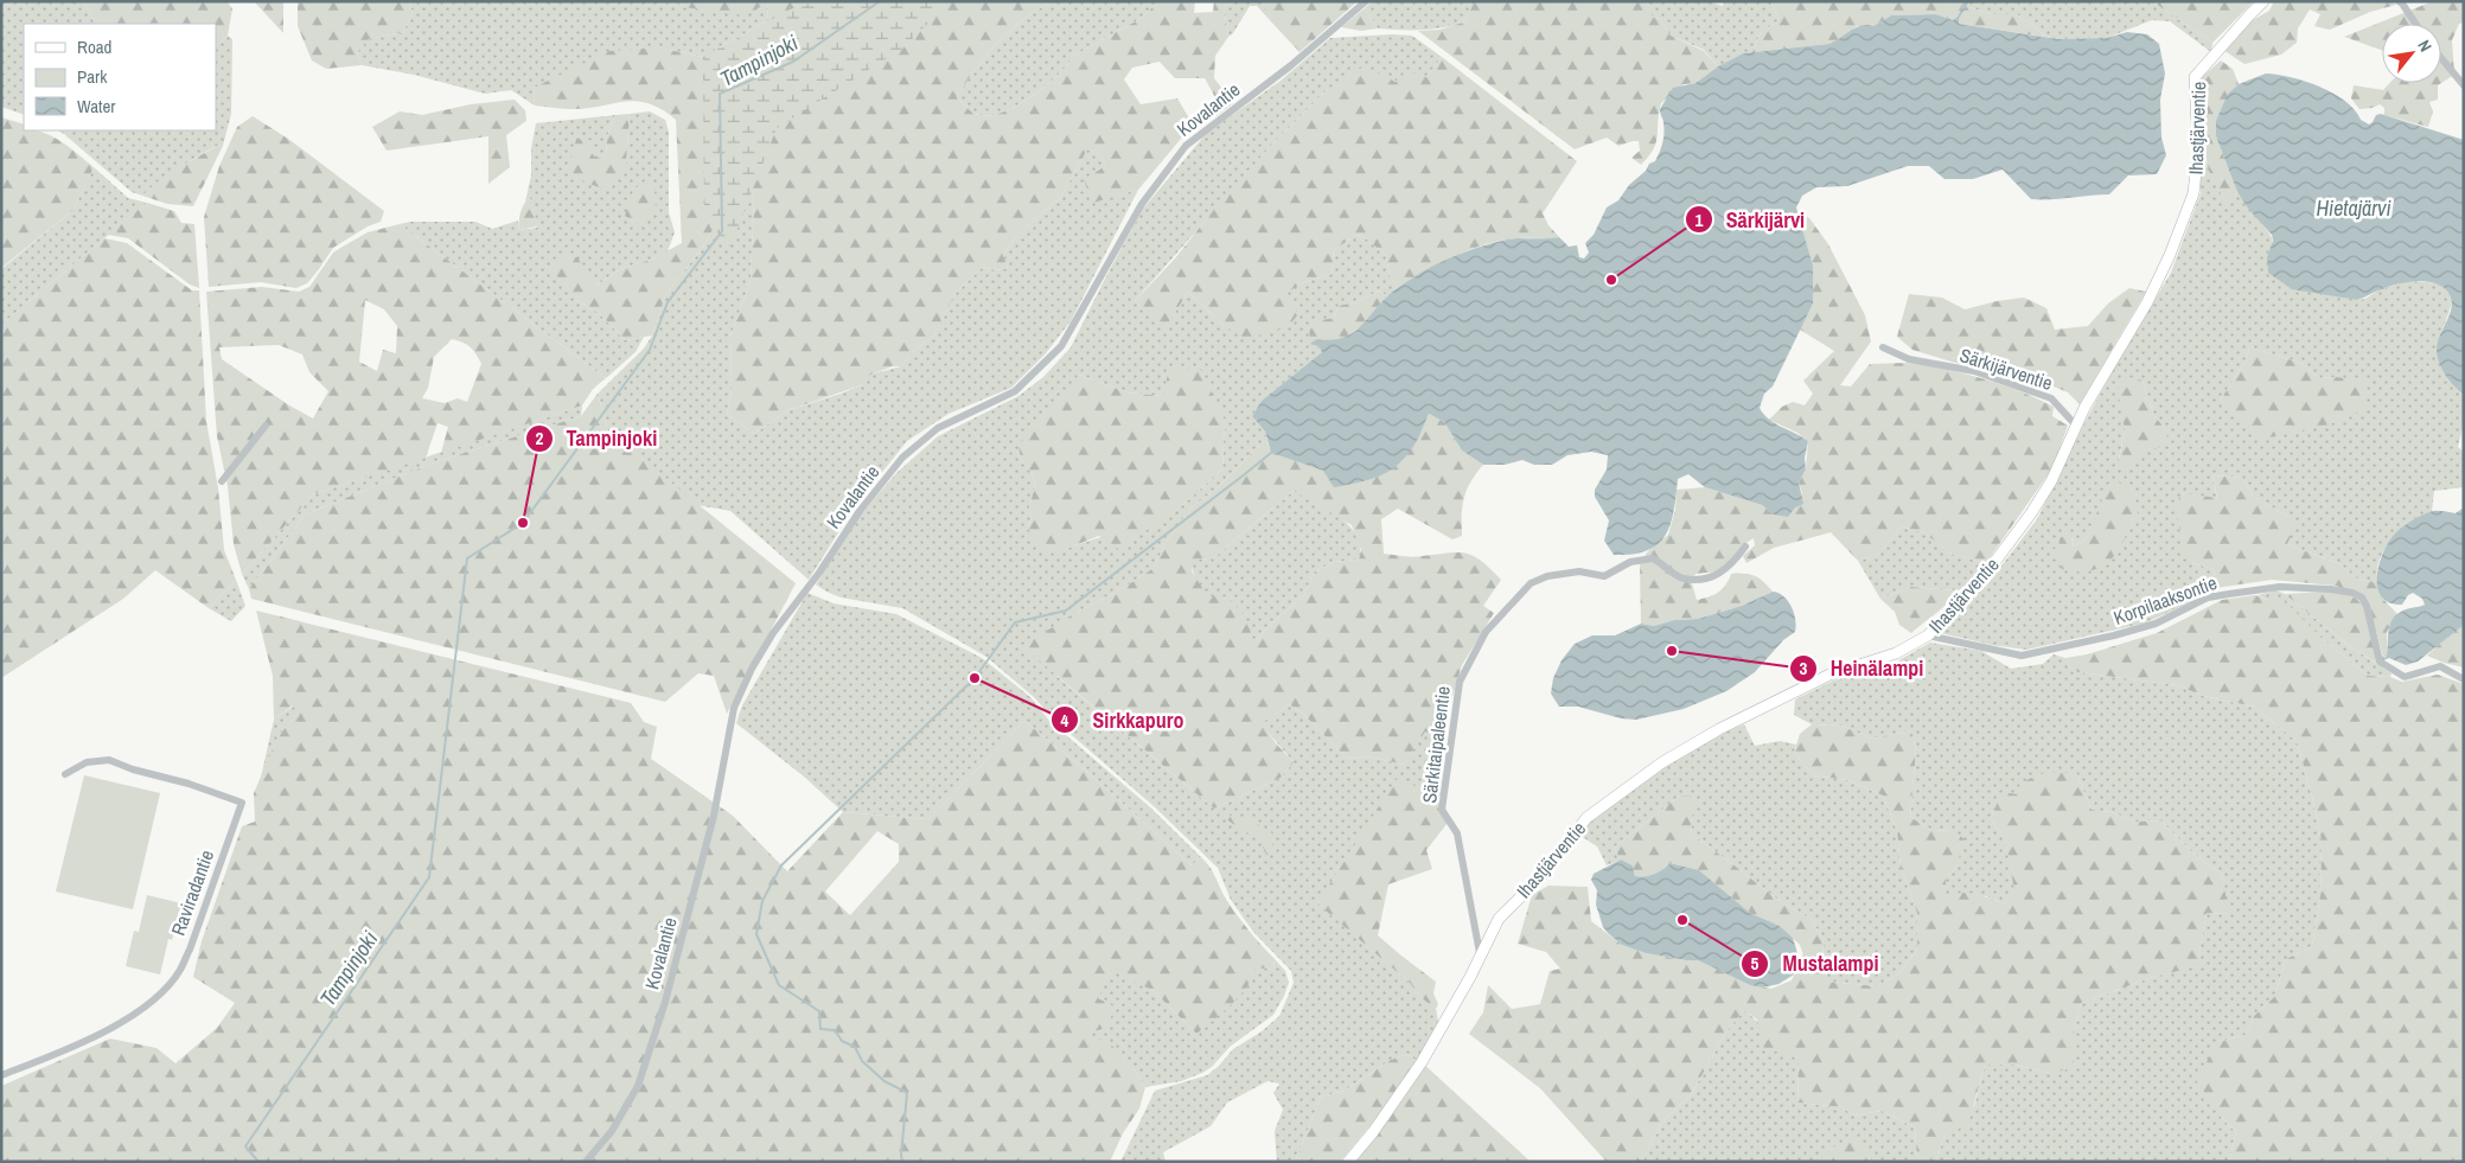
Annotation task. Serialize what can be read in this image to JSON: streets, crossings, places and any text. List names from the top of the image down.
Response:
{
  "streets": {
    "street": [
      "Kovalantie",
      "Ihastjärventie",
      "Särkijärventie",
      "Korpilaaksontie",
      "Särkitaipaleentie",
      "Raviradantie"
    ]
  },
  "crossings": [
    ["Ihastjärventie", "Särkijärventie"],
    ["Ihastjärventie", "Korpilaaksontie"],
    ["Ihastjärventie", "Särkitaipaleentie"]
  ],
  "water": ["Tampinjoki", "Hietajärvi"],
  "places": [
    "Särkijärvi",
    "Tampinjoki",
    "Heinälampi",
    "Sirkkapuro",
    "Mustalampi"
  ],
  "legend": ["Road", "Park", "Water"],
  "north": "top right"
}
